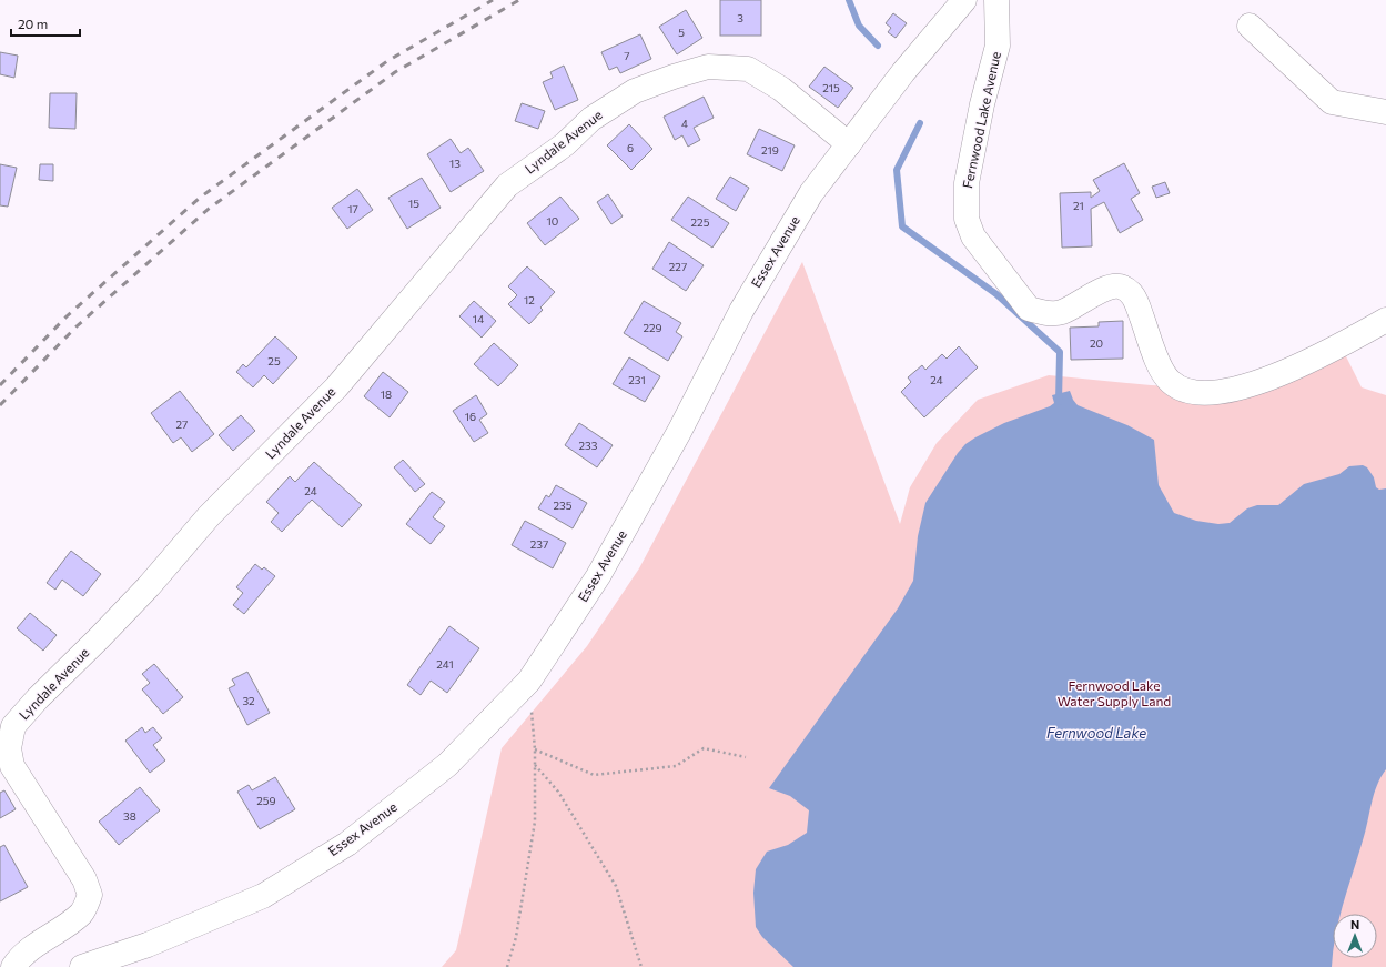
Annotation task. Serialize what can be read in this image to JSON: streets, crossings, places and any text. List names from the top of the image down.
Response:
{
  "streets": {
    "street": ["Fernwood Lake Avenue", "Lyndale Avenue", "Essex Avenue"]
  },
  "crossings": [
    ["Lyndale Avenue", "Essex Avenue"]
  ],
  "water": ["Fernwood Lake"],
  "parks": ["Fernwood Lake Water Supply Land"],
  "house_numbers": [
    "3",
    "5",
    "7",
    "215",
    "4",
    "6",
    "219",
    "13",
    "15",
    "21",
    "17",
    "10",
    "225",
    "227",
    "12",
    "14",
    "229",
    "20",
    "25",
    "231",
    "24",
    "18",
    "16",
    "27",
    "233",
    "24",
    "235",
    "237",
    "241",
    "32",
    "259",
    "38"
  ],
  "scale_bar": "20 m",
  "north": "top"
}
